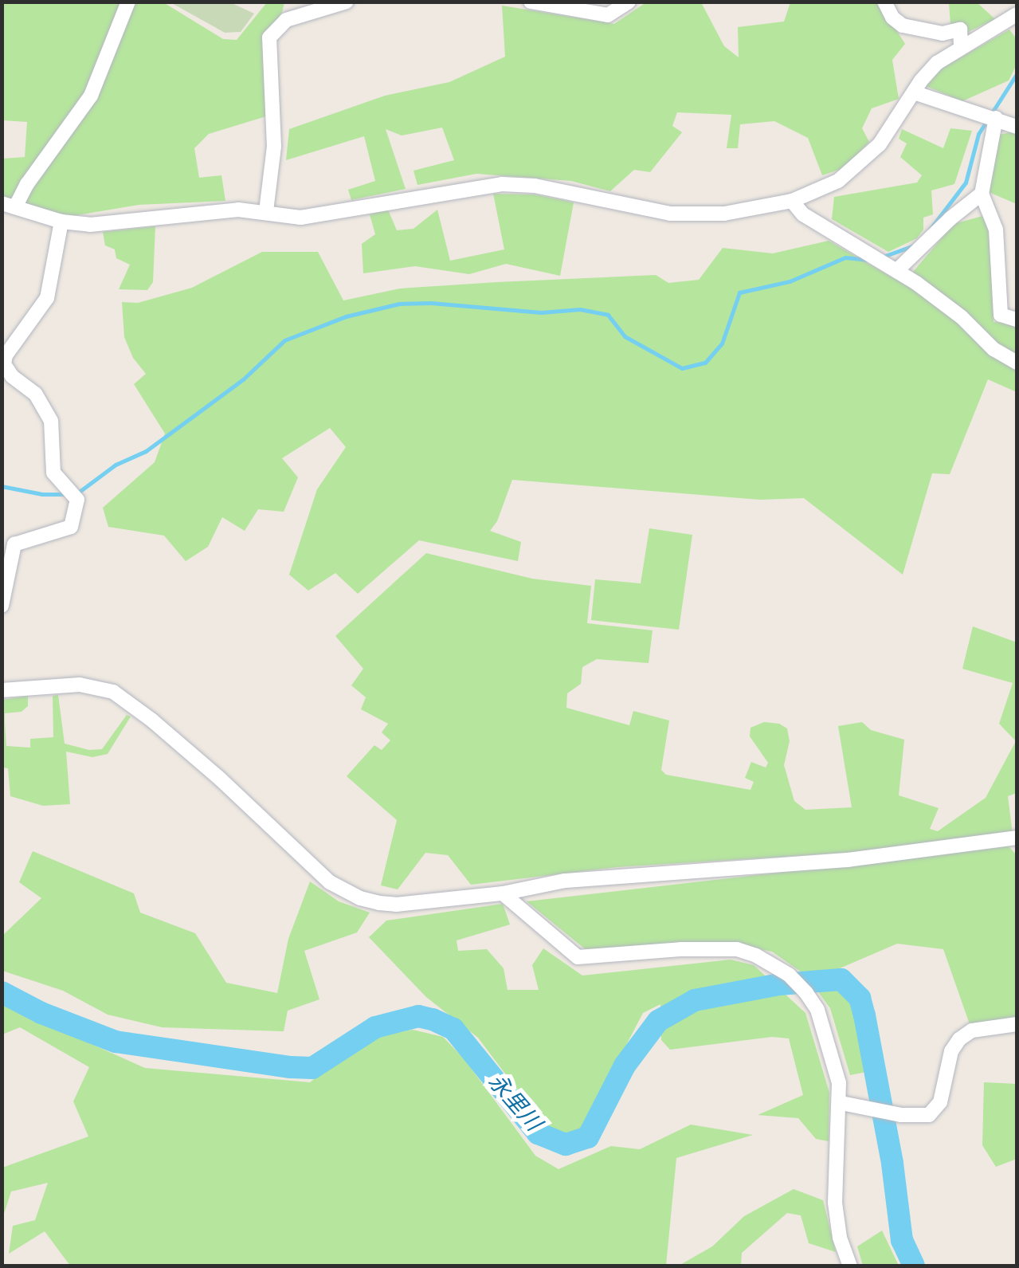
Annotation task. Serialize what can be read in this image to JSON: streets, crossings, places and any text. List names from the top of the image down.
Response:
{
  "water": ["永里川"]
}
